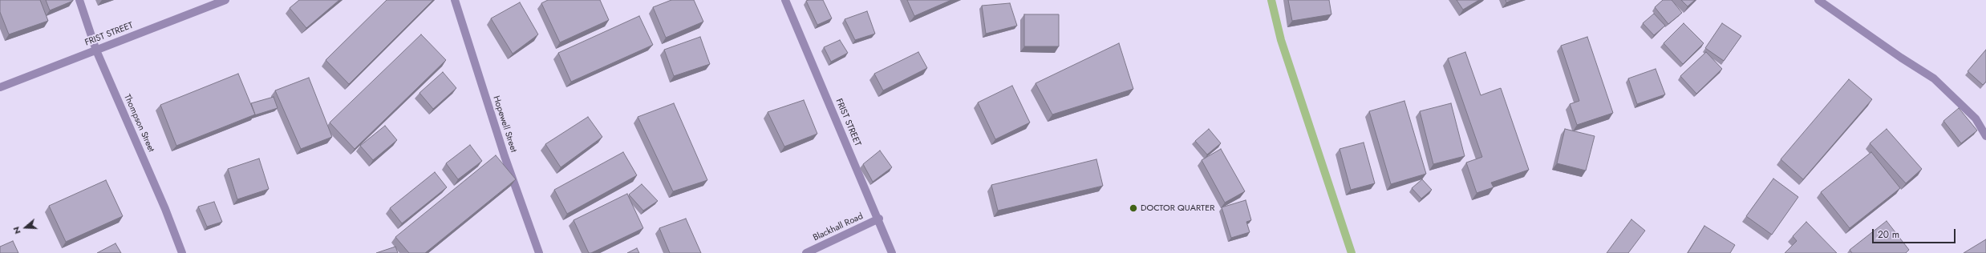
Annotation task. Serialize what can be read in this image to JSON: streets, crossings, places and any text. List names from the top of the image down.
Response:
{
  "streets": {
    "street": [
      "FRIST STREET",
      "Thompson Street",
      "Hopewell Street",
      "Blackhall Road"
    ]
  },
  "crossings": [
    ["FRIST STREET", "Thompson Street"],
    ["FRIST STREET", "Blackhall Road"]
  ],
  "places": ["DOCTOR QUARTER"],
  "scale_bar": "20 m",
  "north": "left"
}
